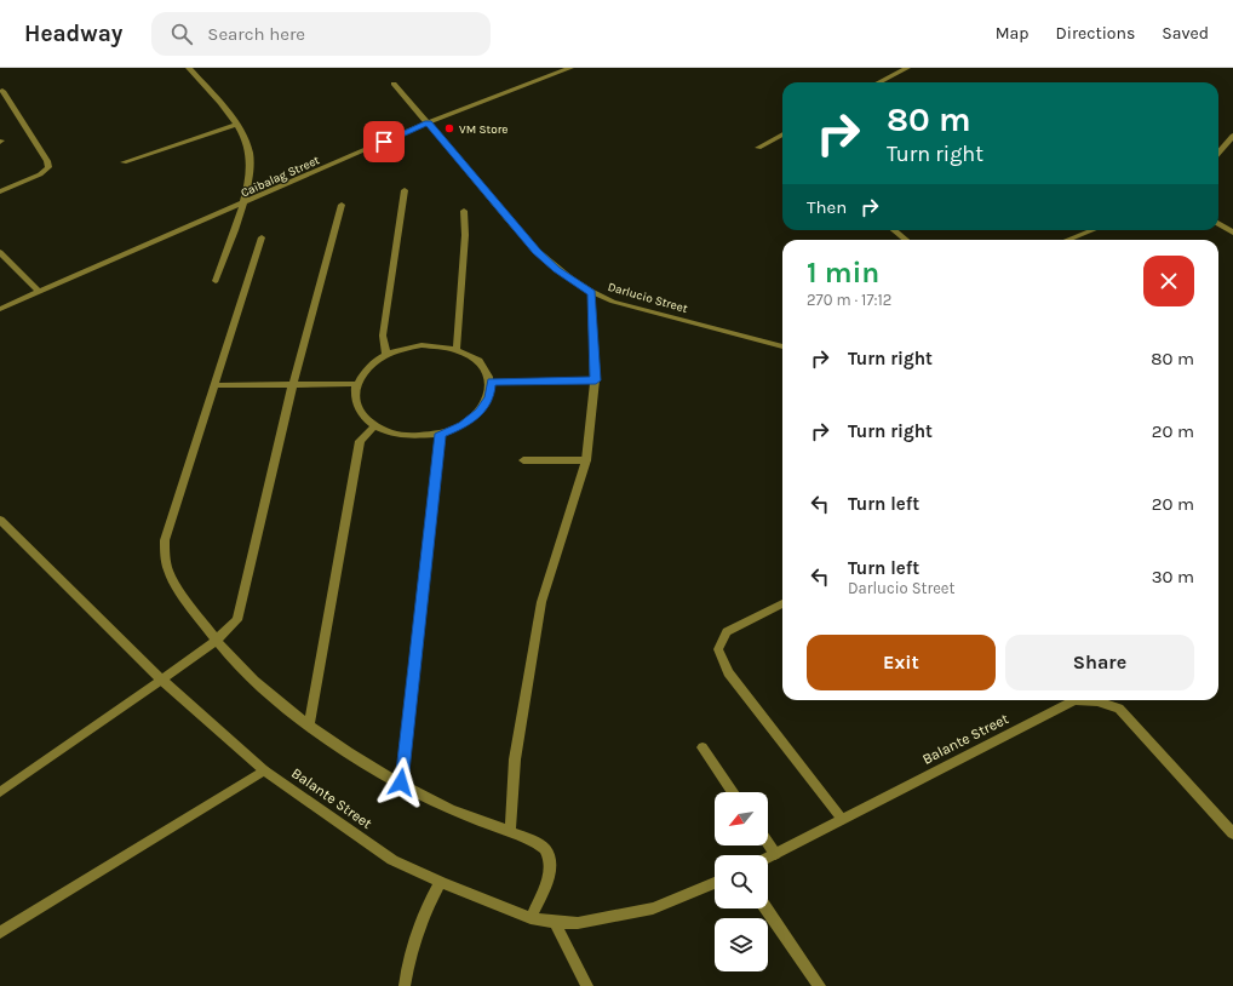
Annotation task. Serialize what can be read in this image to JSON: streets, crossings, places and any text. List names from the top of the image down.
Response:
{
  "streets": {
    "street": ["Caibalag Street", "Darlucio Street", "Balante Street"]
  },
  "crossings": [
    ["Caibalag Street", "Darlucio Street"]
  ],
  "places": ["VM Store"],
  "north": "bottom left",
  "page": {
    "header": "Headway",
    "search": "Search here",
    "nav": ["Map", "Directions", "Saved"],
    "turn": ["80 m", "Turn right"],
    "then": "Then",
    "heading": ["1 min", "270 m · 17:12"],
    "list": [
      {
        "name": "Turn right",
        "value": "80 m"
      },
      {
        "name": "Turn right",
        "value": "20 m"
      },
      {
        "name": "Turn left",
        "value": "20 m"
      },
      {
        "name": "Turn left",
        "note": "Darlucio Street",
        "value": "30 m"
      }
    ],
    "buttons": ["Exit", "Share"]
  }
}
